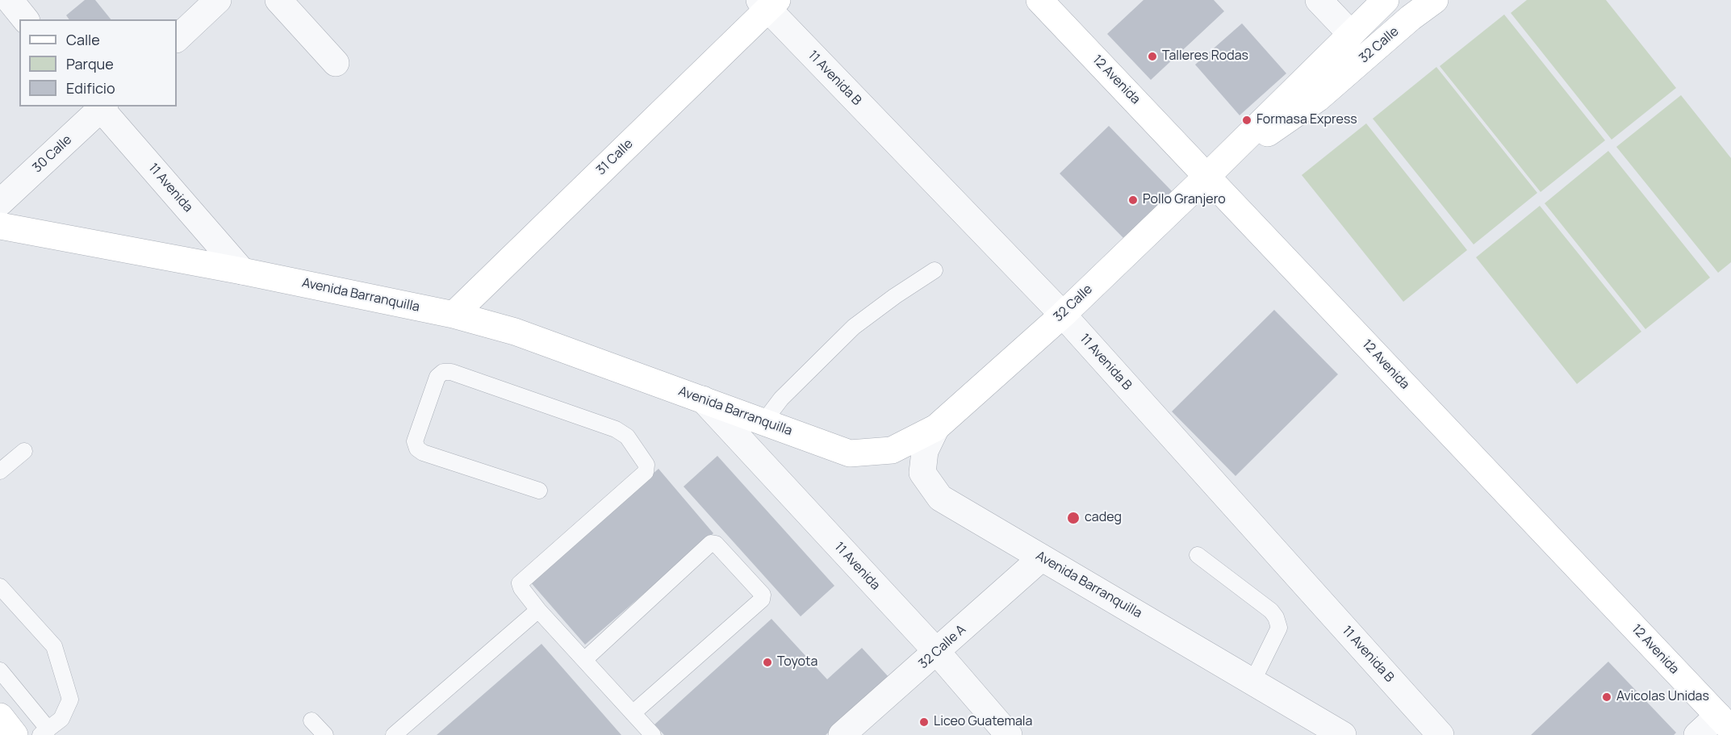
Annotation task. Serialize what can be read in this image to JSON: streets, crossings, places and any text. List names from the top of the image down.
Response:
{
  "streets": {
    "main road": [
      "32 Calle",
      "12 Avenida",
      "31 Calle",
      "Avenida Barranquilla"
    ],
    "street": [
      "11 Avenida B",
      "30 Calle",
      "11 Avenida",
      "32 Calle A"
    ]
  },
  "crossings": [
    ["32 Calle", "11 Avenida B"],
    ["32 Calle", "12 Avenida"],
    ["32 Calle", "Avenida Barranquilla"],
    ["11 Avenida B", "31 Calle"],
    ["30 Calle", "11 Avenida"],
    ["31 Calle", "Avenida Barranquilla"],
    ["11 Avenida", "Avenida Barranquilla"],
    ["11 Avenida", "32 Calle A"],
    ["Avenida Barranquilla", "32 Calle A"]
  ],
  "places": [
    "Talleres Rodas",
    "Formasa Express",
    "Pollo Granjero",
    "cadeg",
    "Toyota",
    "Avicolas Unidas",
    "Liceo Guatemala"
  ],
  "legend": ["Calle", "Parque", "Edificio"]
}
